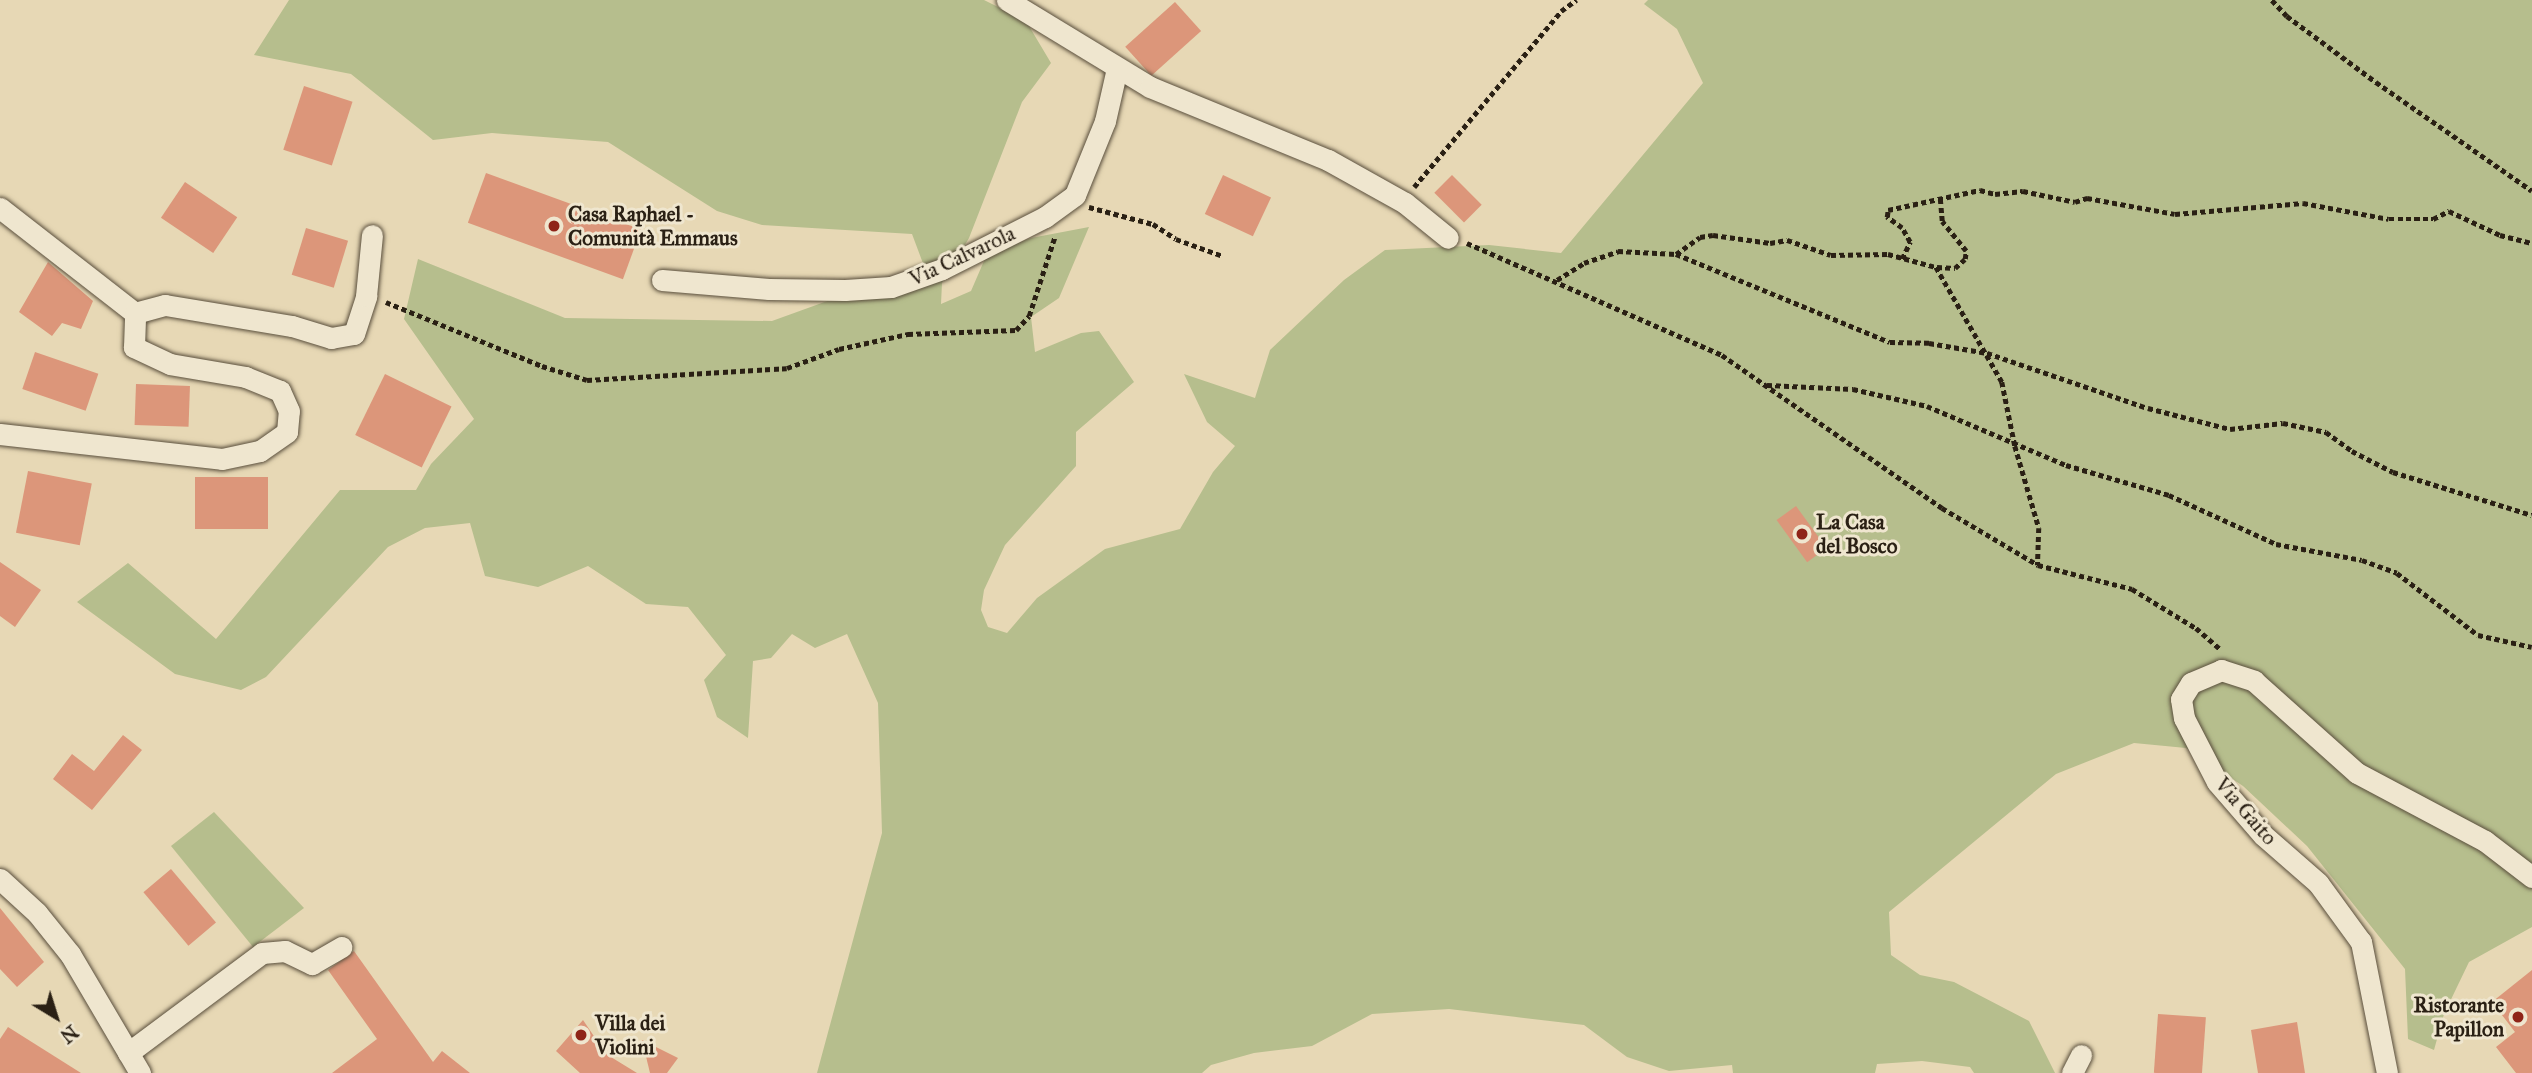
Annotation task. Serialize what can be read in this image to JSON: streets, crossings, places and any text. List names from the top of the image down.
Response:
{
  "streets": {
    "street": ["Via Calvarola", "Via Gaito"]
  },
  "places": [
    "Casa Raphael - Comunità Emmaus",
    "La Casa del Bosco",
    "Ristorante Papillon",
    "Villa dei Violini"
  ],
  "north": "bottom right"
}
